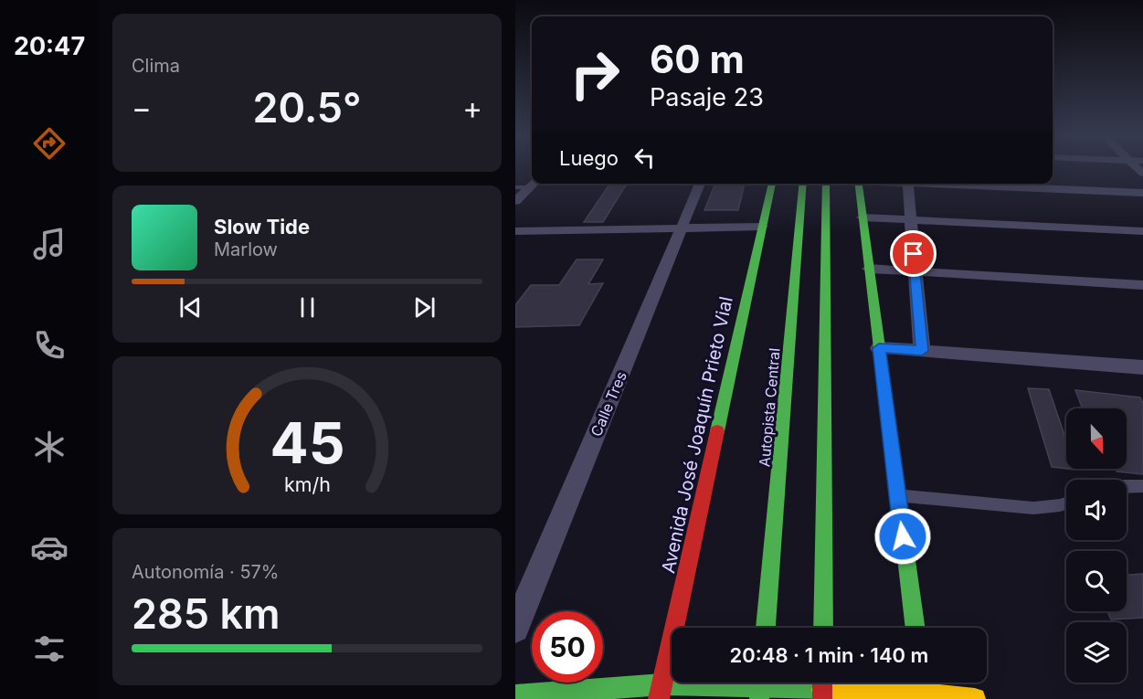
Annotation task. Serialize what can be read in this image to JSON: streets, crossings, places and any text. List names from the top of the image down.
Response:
{
  "streets": {
    "main road": ["Autopista Central", "Avenida José Joaquín Prieto Vial"],
    "street": ["Calle Tres"]
  },
  "north": "bottom",
  "page": {
    "tabs": "20:47",
    "tile": [
      "Clima",
      ["Autonomía · 57%", "285 km"]
    ],
    "turn": ["60 m", "Pasaje 23"],
    "heat": ["−", "20.5°", "+"],
    "then": "Luego",
    "song": ["Slow Tide", "Marlow"],
    "limit": "50",
    "trip": "20:48 · 1 min · 140 m",
    "gauge": ["45", "km/h"]
  }
}
